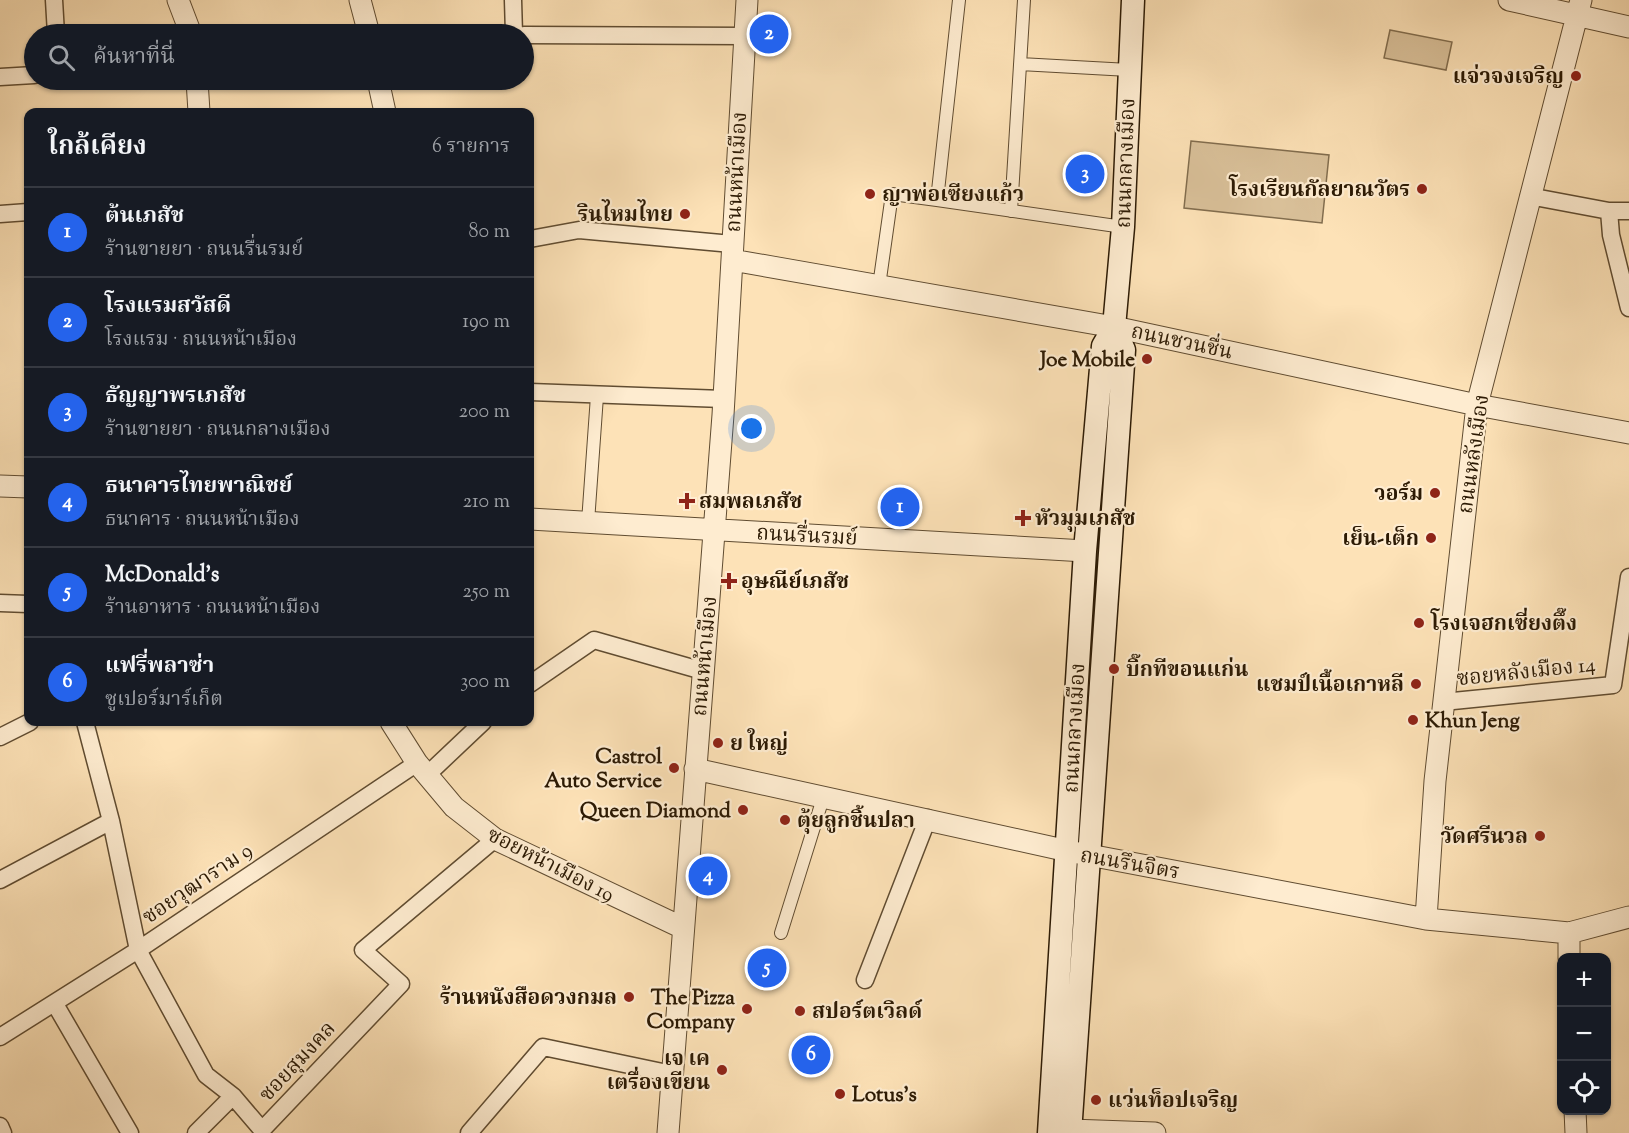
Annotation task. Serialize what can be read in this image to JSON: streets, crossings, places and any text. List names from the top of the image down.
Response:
{
  "streets": {
    "main road": ["ถนนกลางเมือง"],
    "street": [
      "ถนนหน้าเมือง",
      "ถนนชวนชื่น",
      "ถนนหลังเมือง",
      "ถนนรื่นรมย์",
      "ซอยหลังเมือง 14",
      "ถนนรึนจิตร",
      "ซอยหน้าเมือง 19",
      "ซอยวุฒาราม 9",
      "ซอยสุมงคล"
    ]
  },
  "crossings": [
    ["ถนนกลางเมือง", "ถนนชวนชื่น"],
    ["ถนนกลางเมือง", "ถนนรื่นรมย์"],
    ["ถนนกลางเมือง", "ถนนรึนจิตร"],
    ["ถนนหน้าเมือง", "ถนนชวนชื่น"],
    ["ถนนหน้าเมือง", "ถนนรื่นรมย์"],
    ["ถนนหน้าเมือง", "ถนนรึนจิตร"],
    ["ถนนหน้าเมือง", "ซอยหน้าเมือง 19"],
    ["ถนนชวนชื่น", "ถนนหลังเมือง"],
    ["ถนนหลังเมือง", "ซอยหลังเมือง 14"],
    ["ถนนหลังเมือง", "ถนนรึนจิตร"],
    ["ซอยหน้าเมือง 19", "ซอยวุฒาราม 9"],
    ["ซอยหน้าเมือง 19", "ซอยสุมงคล"],
    ["ซอยวุฒาราม 9", "ซอยสุมงคล"]
  ],
  "places": {
    "other": [
      "แจ่วจงเจริญ",
      "โรงเรียนกัลยาณวัตร",
      "ญาพ่อเซียงแก้ว",
      "รินไหมไทย",
      "Joe Mobile",
      "วอร์ม",
      "เย็น-เต็ก",
      "โรงเจฮกเซี่ยงตึ๊ง",
      "บิ๊กทีขอนแก่น",
      "แชมป์เนื้อเกาหลี",
      "Khun Jeng",
      "ย ใหญ่",
      "Castrol Auto Service",
      "Queen Diamond",
      "ตุ้ยลูกชิ้นปลา",
      "วัดศรีนวล",
      "ร้านหนังสือดวงกมล",
      "The Pizza Company",
      "สปอร์ตเวิลด์",
      "เจ เค เตรื่องเขียน",
      "Lotus's",
      "แว่นท็อปเจริญ"
    ],
    "health": ["สมพลเภสัช", "หัวมุมเภสัช", "อุษณีย์เภสัช"]
  },
  "page": {
    "pins": [
      "2",
      "3",
      "1",
      "4",
      "5",
      "6"
    ],
    "search": "ค้นหาที่นี่",
    "heading": ["ใกล้เคียง", "6 รายการ"],
    "list": [
      {
        "mark": "1",
        "name": "ต้นเภสัช",
        "note": "ร้านขายยา · ถนนรื่นรมย์",
        "value": "80 m"
      },
      {
        "mark": "2",
        "name": "โรงแรมสวัสดี",
        "note": "โรงแรม · ถนนหน้าเมือง",
        "value": "190 m"
      },
      {
        "mark": "3",
        "name": "ธัญญาพรเภสัช",
        "note": "ร้านขายยา · ถนนกลางเมือง",
        "value": "200 m"
      },
      {
        "mark": "4",
        "name": "ธนาคารไทยพาณิชย์",
        "note": "ธนาคาร · ถนนหน้าเมือง",
        "value": "210 m"
      },
      {
        "mark": "5",
        "name": "McDonald's",
        "note": "ร้านอาหาร · ถนนหน้าเมือง",
        "value": "250 m"
      },
      {
        "mark": "6",
        "name": "แฟรี่พลาซ่า",
        "note": "ซูเปอร์มาร์เก็ต",
        "value": "300 m"
      }
    ],
    "map_buttons": ["+", "−"]
  }
}
